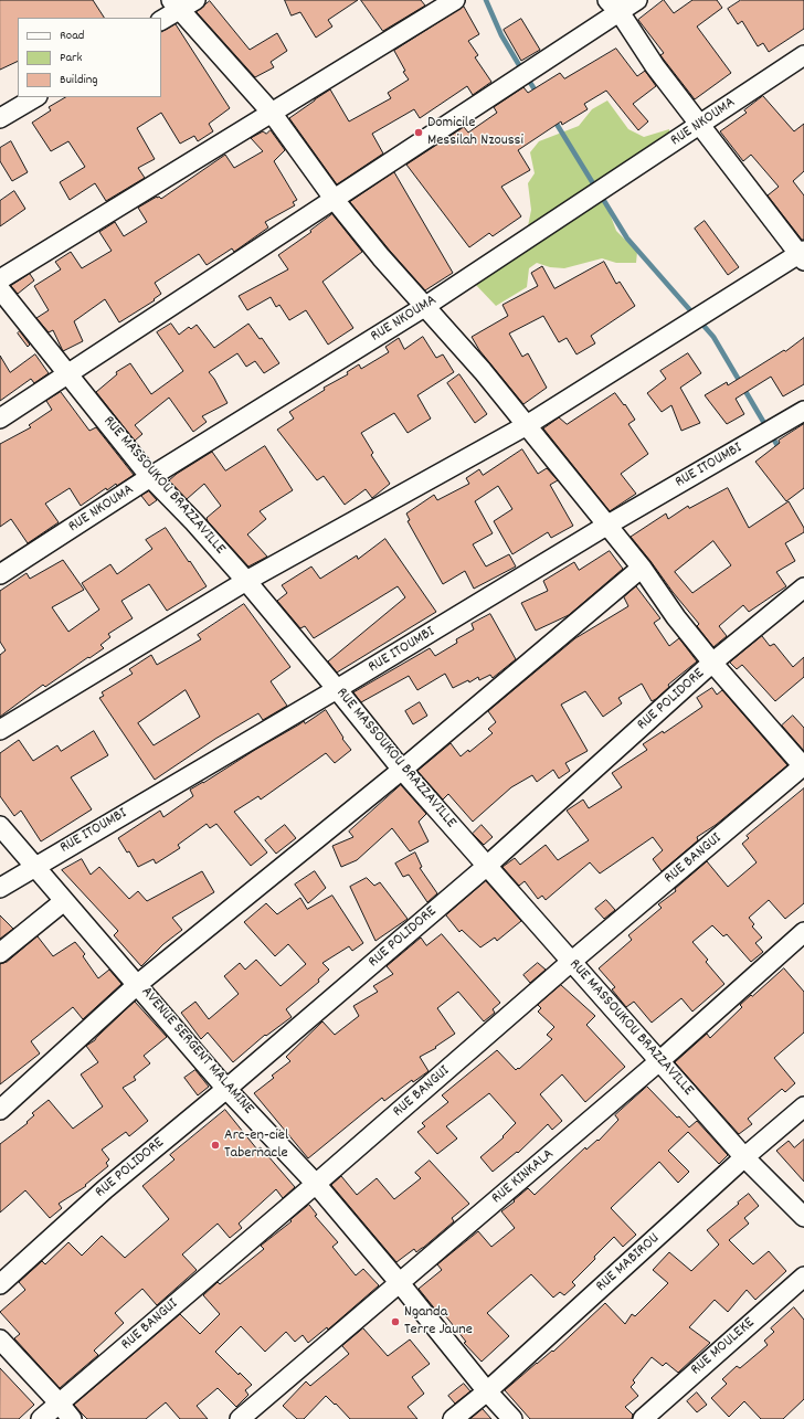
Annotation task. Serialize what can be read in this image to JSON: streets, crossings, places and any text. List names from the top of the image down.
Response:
{
  "streets": {
    "street": [
      "RUE NKOUMA",
      "RUE ITOUMBI",
      "RUE MASSOUKOU BRAZZAVILLE",
      "RUE POLIDORE",
      "RUE BANGUI",
      "AVENUE SERGENT MALAMINE",
      "RUE KINKALA",
      "RUE MABIROU",
      "RUE MOULEKE"
    ]
  },
  "crossings": [
    ["RUE NKOUMA", "RUE MASSOUKOU BRAZZAVILLE"],
    ["RUE ITOUMBI", "RUE MASSOUKOU BRAZZAVILLE"],
    ["RUE ITOUMBI", "AVENUE SERGENT MALAMINE"],
    ["RUE MASSOUKOU BRAZZAVILLE", "RUE POLIDORE"],
    ["RUE MASSOUKOU BRAZZAVILLE", "RUE BANGUI"],
    ["RUE MASSOUKOU BRAZZAVILLE", "RUE KINKALA"],
    ["RUE MASSOUKOU BRAZZAVILLE", "RUE MABIROU"],
    ["RUE POLIDORE", "AVENUE SERGENT MALAMINE"],
    ["RUE BANGUI", "AVENUE SERGENT MALAMINE"],
    ["AVENUE SERGENT MALAMINE", "RUE KINKALA"],
    ["AVENUE SERGENT MALAMINE", "RUE MABIROU"]
  ],
  "places": ["Domicile Messilah Nzoussi", "Arc-en-ciel Tabernacle", "Nganda Terre Jaune"],
  "legend": ["Road", "Park", "Building"]
}
